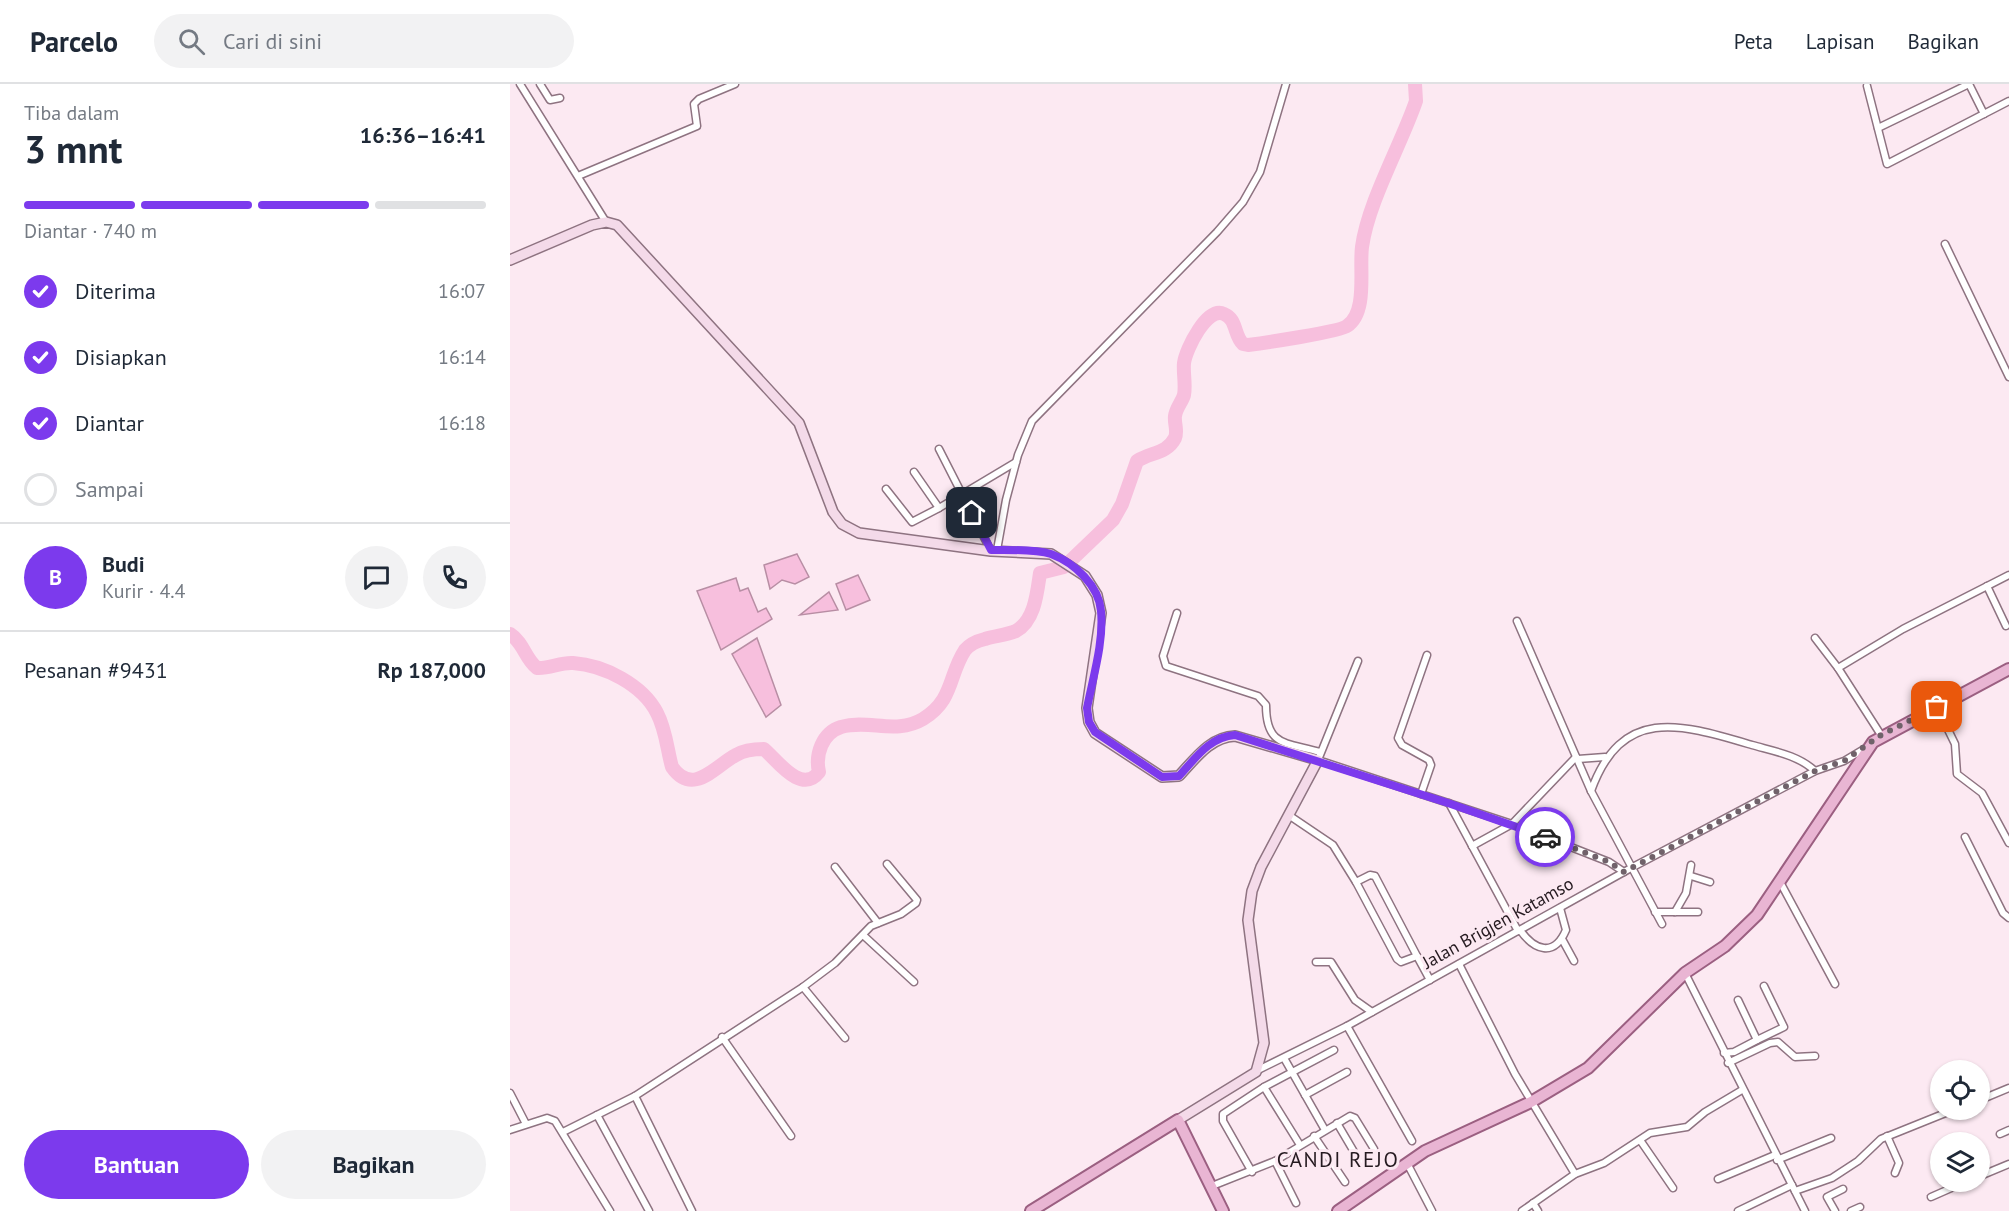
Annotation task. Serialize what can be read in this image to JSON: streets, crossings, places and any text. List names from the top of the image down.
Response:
{
  "streets": {
    "main road": ["Jalan Brigjen Katamso"]
  },
  "districts": ["CANDI REJO"],
  "page": {
    "header": "Parcelo",
    "search": "Cari di sini",
    "nav": ["Peta", "Lapisan", "Bagikan"],
    "heading": ["3 mnt", "Tiba dalam", "16:36–16:41"],
    "panel": [
      "Budi",
      "Kurir · 4.4",
      "Pesanan #9431",
      "Rp 187,000"
    ],
    "bar": "Diantar · 740 m",
    "list": [
      ["Diterima", "16:07"],
      ["Disiapkan", "16:14"],
      ["Diantar", "16:18"],
      "Sampai"
    ],
    "round": "B",
    "buttons": ["Bantuan", "Bagikan"]
  }
}
